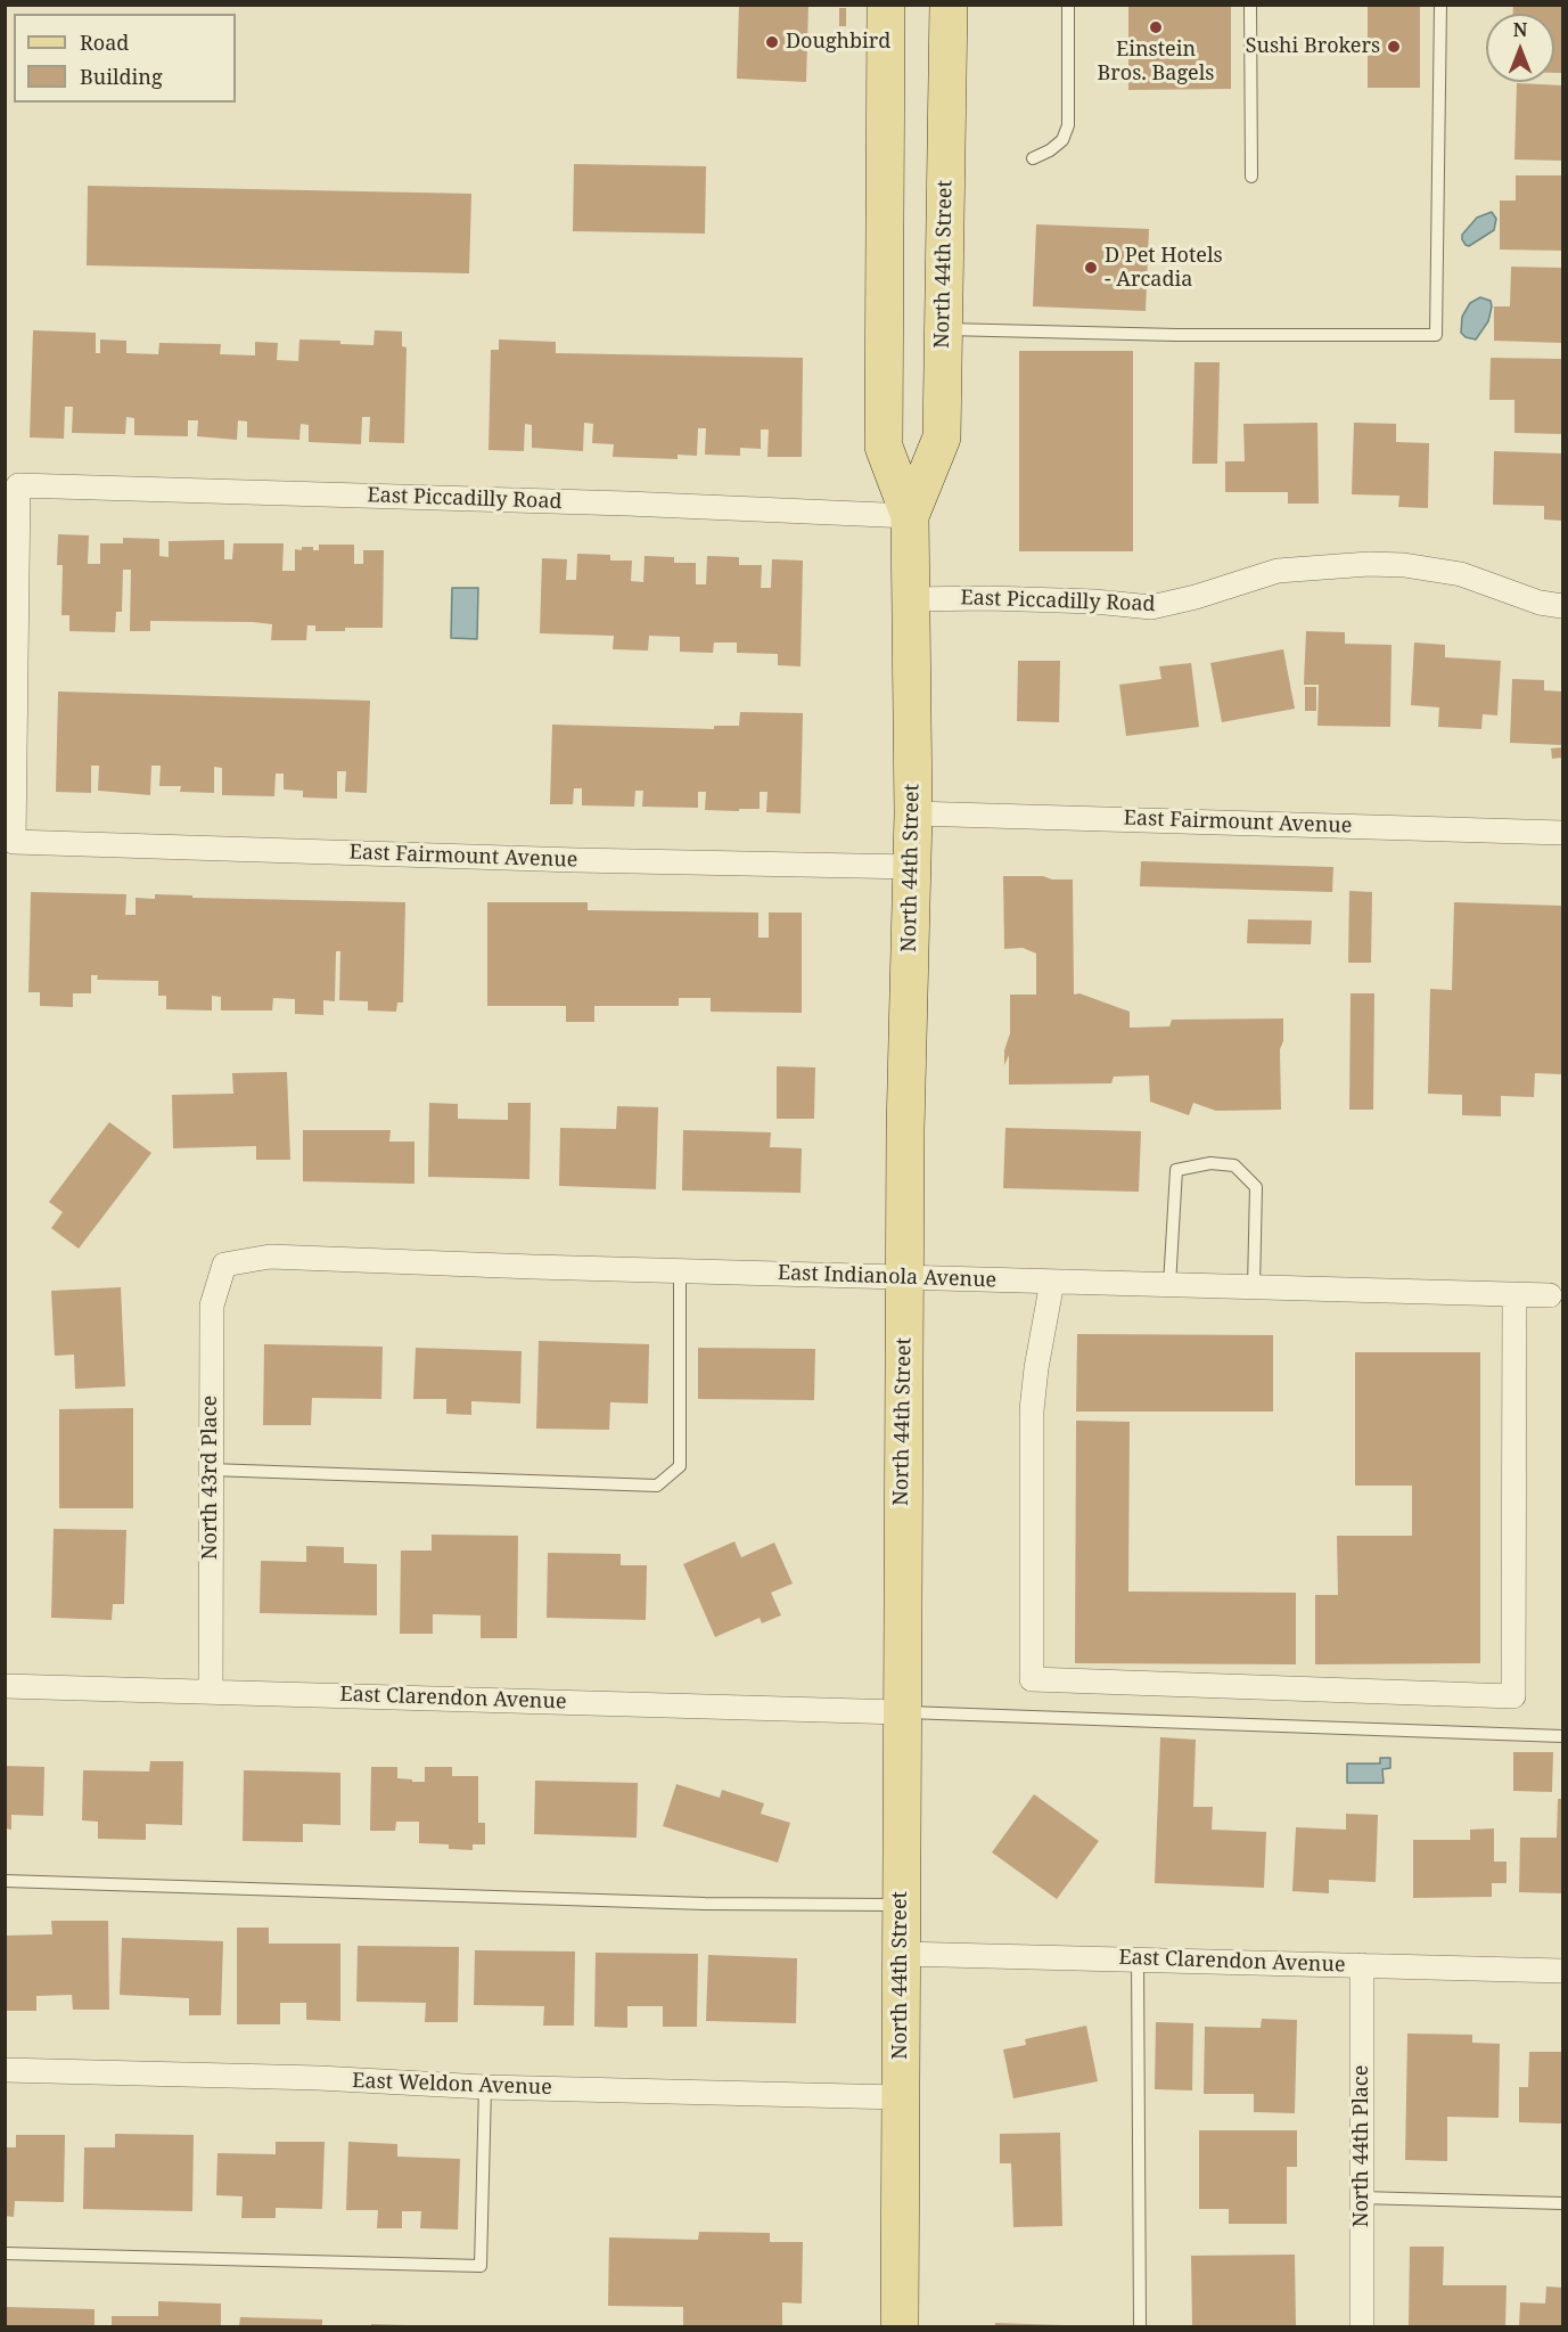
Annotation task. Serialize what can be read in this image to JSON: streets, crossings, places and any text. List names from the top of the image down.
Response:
{
  "streets": {
    "main road": ["North 44th Street"],
    "street": [
      "East Piccadilly Road",
      "East Fairmount Avenue",
      "East Indianola Avenue",
      "North 43rd Place",
      "East Clarendon Avenue",
      "East Weldon Avenue",
      "North 44th Place"
    ]
  },
  "crossings": [
    ["North 44th Street", "East Piccadilly Road"],
    ["North 44th Street", "East Fairmount Avenue"],
    ["North 44th Street", "East Indianola Avenue"],
    ["North 44th Street", "East Clarendon Avenue"],
    ["North 44th Street", "East Weldon Avenue"],
    ["East Piccadilly Road", "East Fairmount Avenue"],
    ["East Indianola Avenue", "North 43rd Place"],
    ["North 43rd Place", "East Clarendon Avenue"],
    ["East Clarendon Avenue", "North 44th Place"]
  ],
  "places": [
    "Einstein Bros. Bagels",
    "Doughbird",
    "Sushi Brokers",
    "D Pet Hotels - Arcadia"
  ],
  "legend": ["Road", "Building"],
  "north": "top"
}
